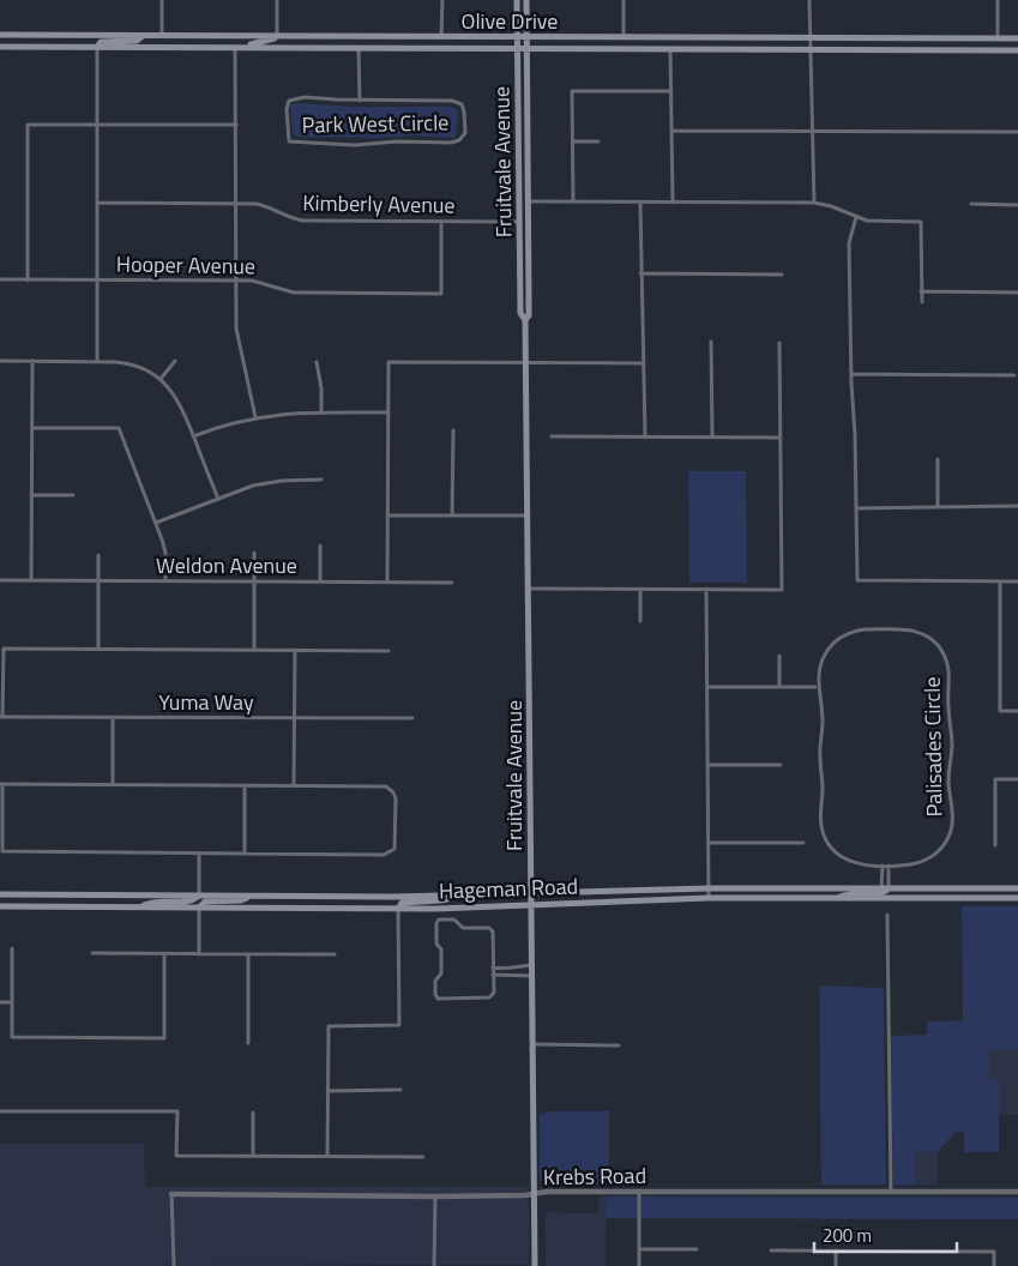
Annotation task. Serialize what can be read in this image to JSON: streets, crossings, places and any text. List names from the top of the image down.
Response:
{
  "streets": {
    "main road": ["Olive Drive", "Fruitvale Avenue", "Hageman Road"],
    "street": [
      "Park West Circle",
      "Kimberly Avenue",
      "Hooper Avenue",
      "Weldon Avenue",
      "Yuma Way",
      "Palisades Circle",
      "Krebs Road"
    ]
  },
  "crossings": [
    ["Olive Drive", "Fruitvale Avenue"],
    ["Fruitvale Avenue", "Kimberly Avenue"],
    ["Fruitvale Avenue", "Hageman Road"],
    ["Fruitvale Avenue", "Krebs Road"],
    ["Kimberly Avenue", "Hooper Avenue"]
  ],
  "scale_bar": "200 m"
}
